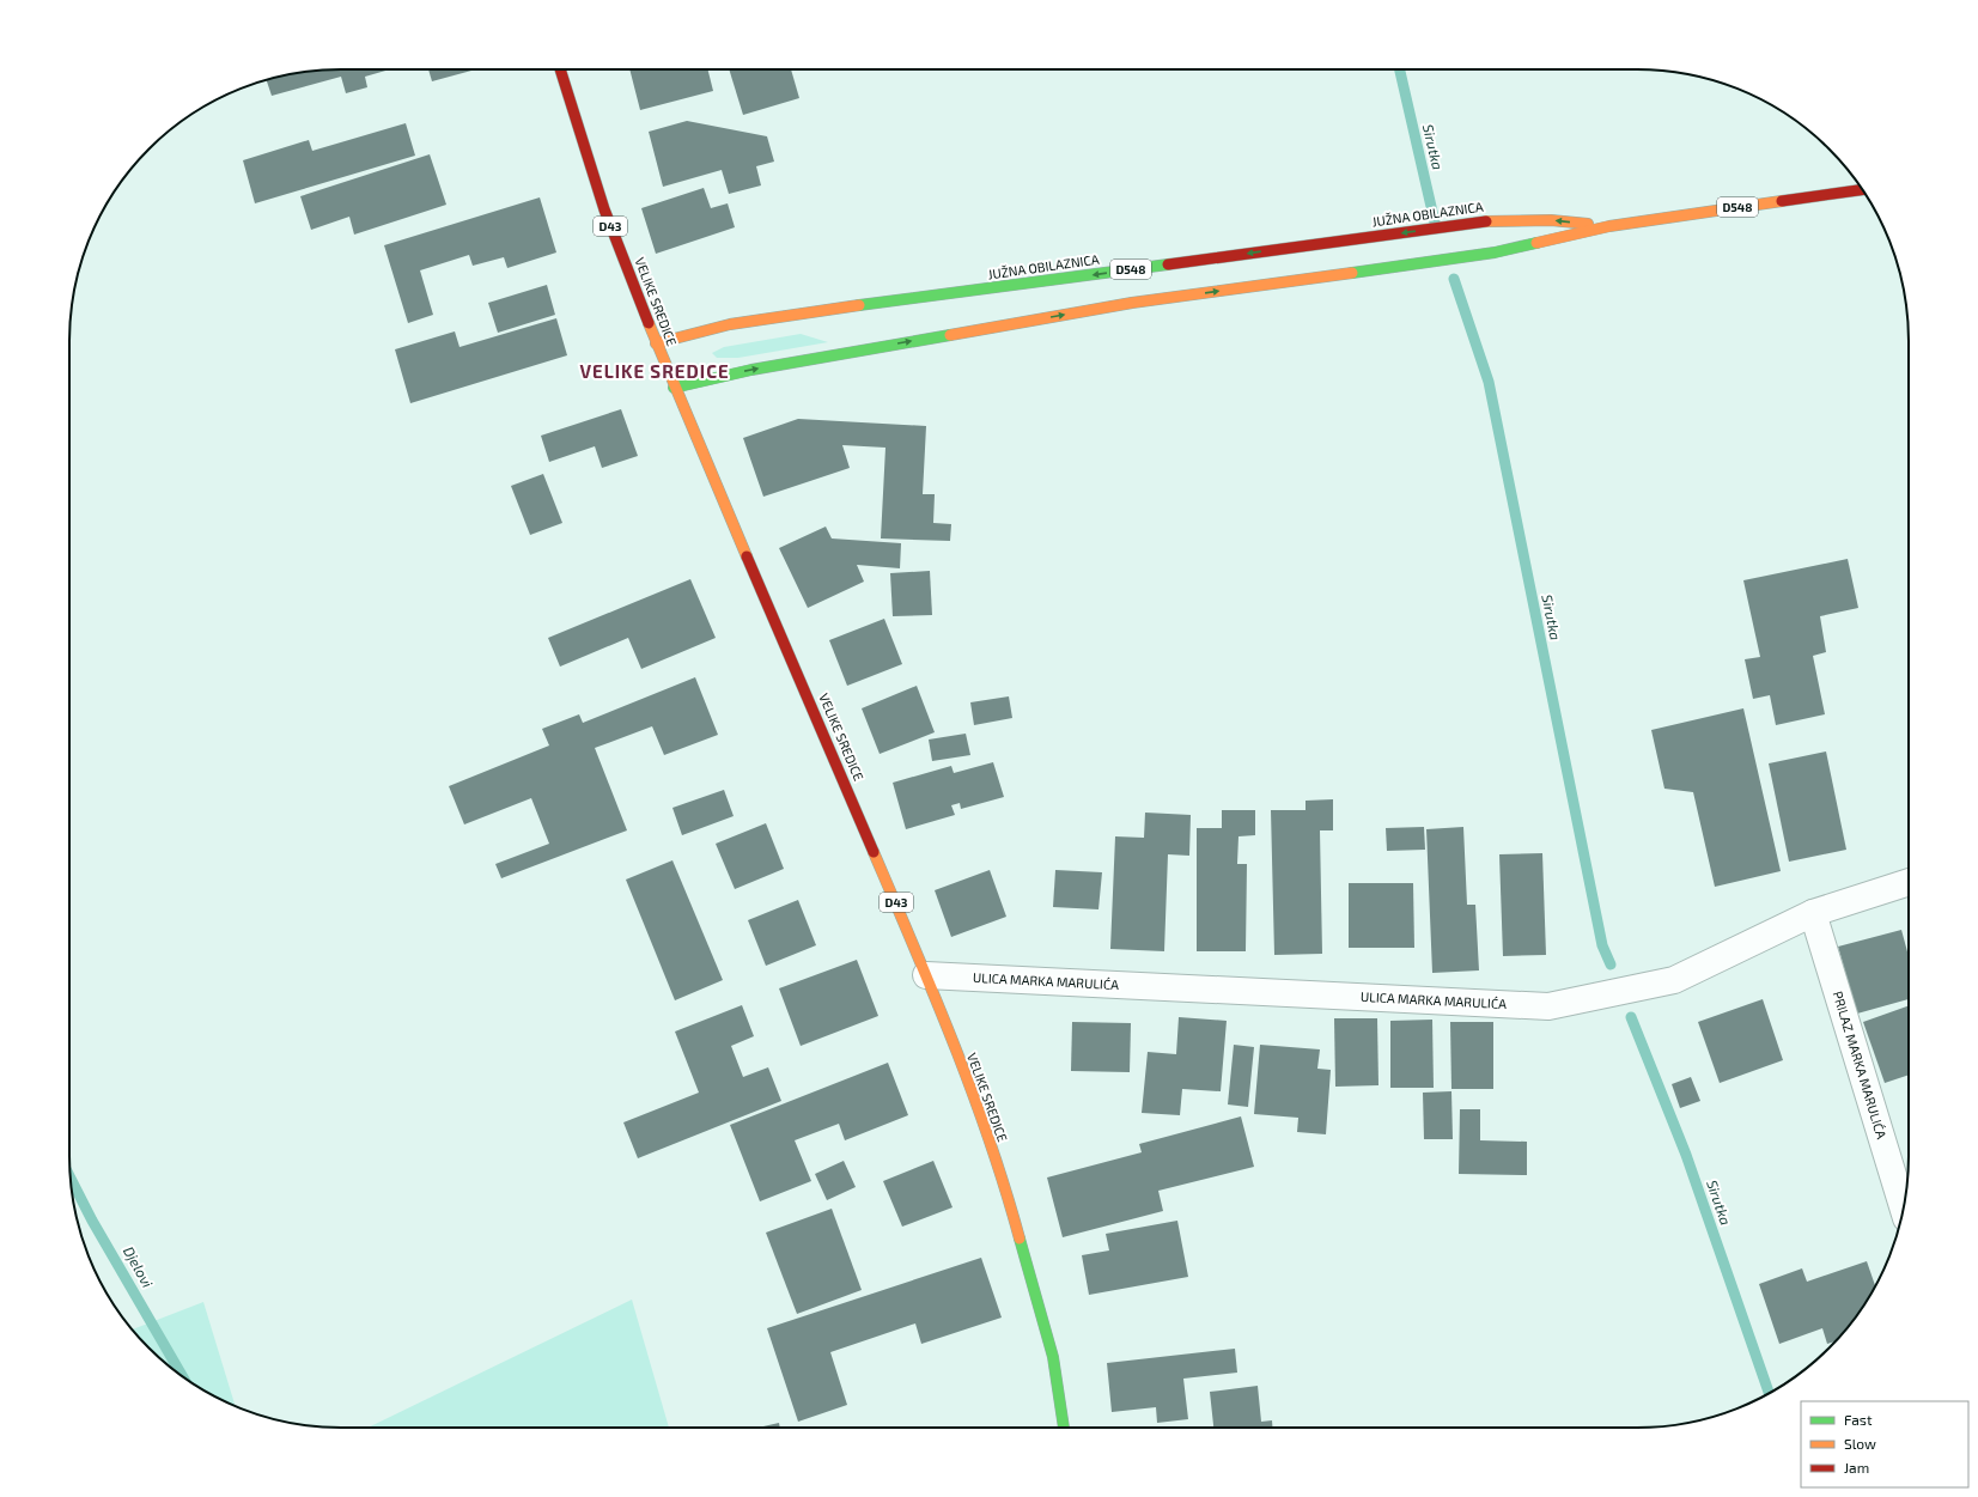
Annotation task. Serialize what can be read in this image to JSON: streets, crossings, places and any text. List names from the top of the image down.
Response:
{
  "streets": {
    "main road": [
      "D548",
      "JUŽNA OBILAZNICA",
      "D43",
      "VELIKE SREDICE"
    ],
    "street": ["ULICA MARKA MARULIĆA", "PRILAZ MARKA MARULIĆA"]
  },
  "crossings": [
    ["JUŽNA OBILAZNICA", "VELIKE SREDICE"],
    ["VELIKE SREDICE", "ULICA MARKA MARULIĆA"],
    ["ULICA MARKA MARULIĆA", "PRILAZ MARKA MARULIĆA"]
  ],
  "districts": ["VELIKE SREDICE"],
  "water": ["Sirutka", "Djelovi"],
  "legend": ["Fast", "Slow", "Jam"]
}
